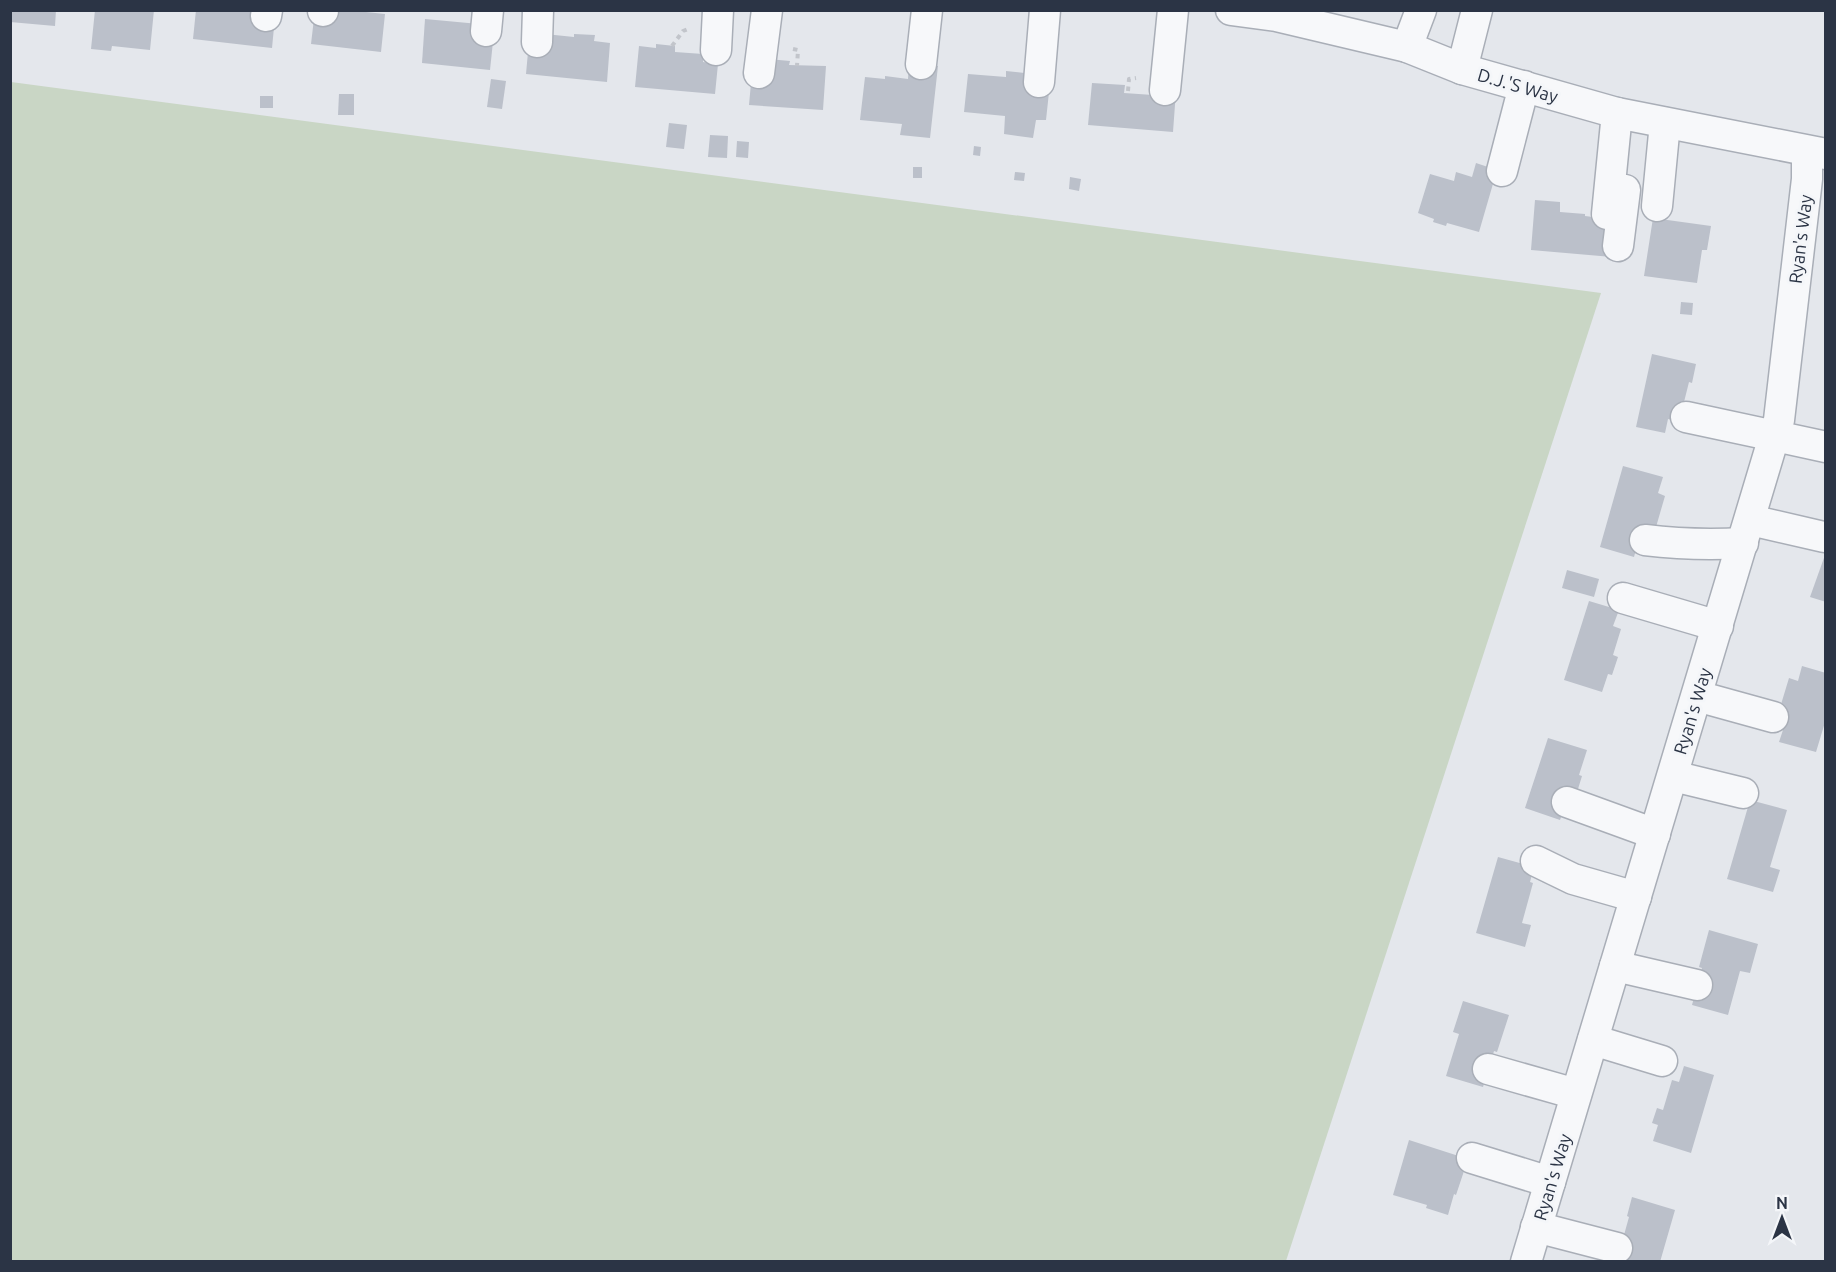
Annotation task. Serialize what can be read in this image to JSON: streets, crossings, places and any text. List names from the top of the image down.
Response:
{
  "streets": {
    "street": ["D.J.'S Way", "Ryan's Way"]
  },
  "crossings": [
    ["D.J.'S Way", "Ryan's Way"]
  ],
  "north": "top"
}
